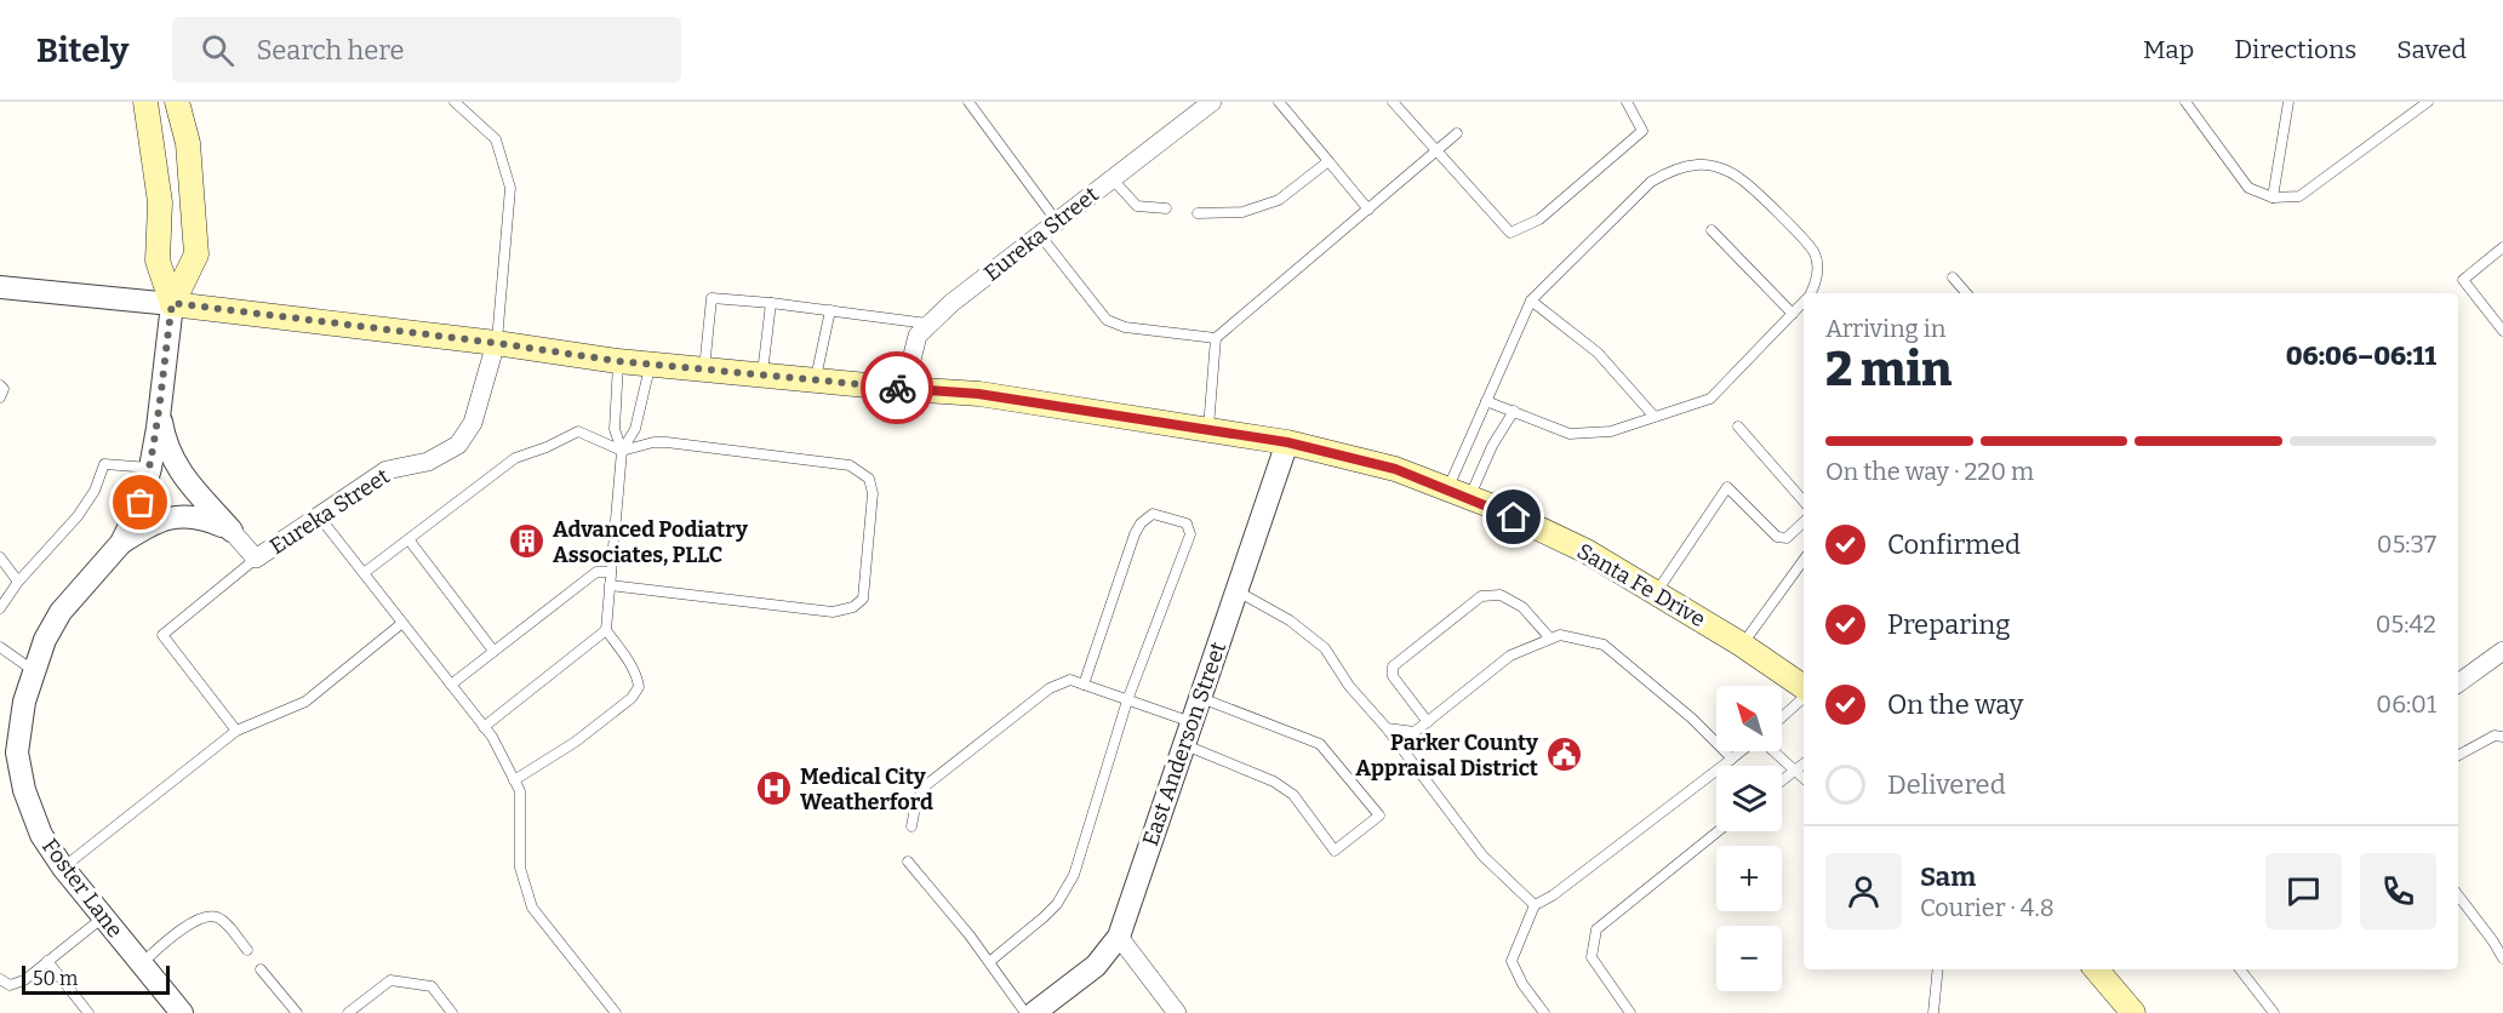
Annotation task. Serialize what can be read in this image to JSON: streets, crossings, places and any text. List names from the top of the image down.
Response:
{
  "streets": {
    "main road": ["Santa Fe Drive"],
    "street": ["Eureka Street", "East Anderson Street", "Foster Lane"]
  },
  "crossings": [
    ["Eureka Street", "Santa Fe Drive"],
    ["Santa Fe Drive", "East Anderson Street"],
    ["Santa Fe Drive", "Foster Lane"]
  ],
  "places": {
    "building": ["Advanced Podiatry Associates, PLLC"],
    "public building": ["Parker County Appraisal District"],
    "hospital": ["Medical City Weatherford"]
  },
  "scale_bar": "50 m",
  "north": "top left",
  "page": {
    "header": "Bitely",
    "search": "Search here",
    "nav": ["Map", "Directions", "Saved"],
    "heading": ["2 min", "Arriving in", "06:06–06:11"],
    "panel": ["Sam", "Courier · 4.8"],
    "bar": "On the way · 220 m",
    "list": [
      ["Confirmed", "05:37"],
      ["Preparing", "05:42"],
      ["On the way", "06:01"],
      "Delivered"
    ],
    "map_buttons": ["+", "−"],
    "scale": "50 m"
  }
}
